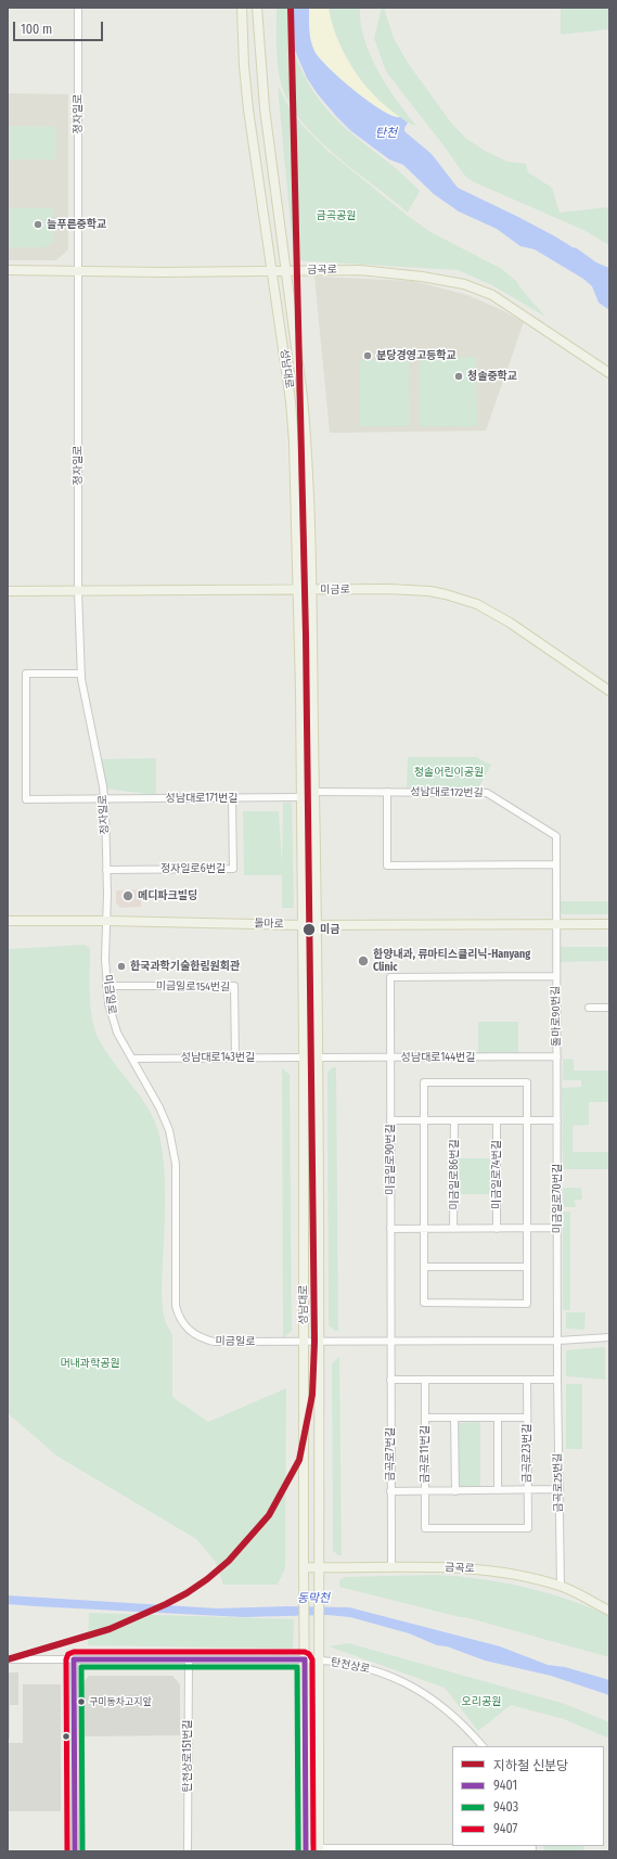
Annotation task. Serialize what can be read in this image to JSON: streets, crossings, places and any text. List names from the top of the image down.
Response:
{
  "streets": {
    "main road": [
      "금곡로",
      "성남대로",
      "미금로",
      "돌마로"
    ],
    "street": [
      "정자일로",
      "성남대로172번길",
      "성남대로171번길",
      "정자일로6번길",
      "미금일로154번길",
      "미금일로",
      "돌마로90번길",
      "성남대로143번길",
      "성남대로144번길",
      "미금일로90번길",
      "미금일로86번길",
      "미금일로74번길",
      "미금일로70번길",
      "금곡로23번길",
      "금곡로7번길",
      "금곡로11번길",
      "금곡로25번길",
      "탄천상로",
      "탄천상로151번길"
    ]
  },
  "crossings": [
    ["정자일로", "금곡로"],
    ["정자일로", "미금로"],
    ["정자일로", "성남대로171번길"],
    ["정자일로", "정자일로6번길"],
    ["정자일로", "돌마로"],
    ["정자일로", "미금일로"],
    ["금곡로", "성남대로"],
    ["금곡로", "금곡로7번길"],
    ["금곡로", "금곡로25번길"],
    ["성남대로", "미금로"],
    ["성남대로", "성남대로172번길"],
    ["성남대로", "성남대로171번길"],
    ["성남대로", "돌마로"],
    ["성남대로", "미금일로"],
    ["성남대로", "성남대로143번길"],
    ["성남대로", "성남대로144번길"],
    ["성남대로", "탄천상로"],
    ["성남대로172번길", "돌마로"],
    ["성남대로172번길", "돌마로90번길"],
    ["성남대로171번길", "정자일로6번길"],
    ["돌마로", "미금일로"],
    ["돌마로", "돌마로90번길"],
    ["미금일로154번길", "미금일로"],
    ["미금일로154번길", "성남대로143번길"],
    ["미금일로", "성남대로143번길"],
    ["미금일로", "미금일로90번길"],
    ["미금일로", "미금일로70번길"],
    ["미금일로", "금곡로7번길"],
    ["미금일로", "금곡로25번길"],
    ["돌마로90번길", "성남대로144번길"],
    ["돌마로90번길", "미금일로90번길"],
    ["돌마로90번길", "미금일로70번길"],
    ["성남대로144번길", "미금일로90번길"],
    ["성남대로144번길", "미금일로70번길"],
    ["미금일로90번길", "금곡로7번길"],
    ["미금일로70번길", "금곡로25번길"],
    ["금곡로23번길", "금곡로11번길"],
    ["금곡로7번길", "금곡로11번길"],
    ["탄천상로", "탄천상로151번길"]
  ],
  "water": ["탄천", "동막천"],
  "parks": [
    "금곡공원",
    "청솔어린이공원",
    "머내과학공원",
    "오리공원"
  ],
  "places": [
    "늘푸른중학교",
    "분당경영고등학교",
    "청솔중학교",
    "메디파크빌딩",
    "미금",
    "한양내과, 류마티스클리닉-Hanyang Clinic",
    "한국과학기술한림원회관",
    "구미동차고지앞"
  ],
  "lines": [
    "metro line 신분당",
    "transit line 9407",
    "transit line 9401",
    "transit line 9403"
  ],
  "legend": [
    "지하철 신분당",
    "9401",
    "9403",
    "9407"
  ],
  "scale_bar": "100 m"
}
